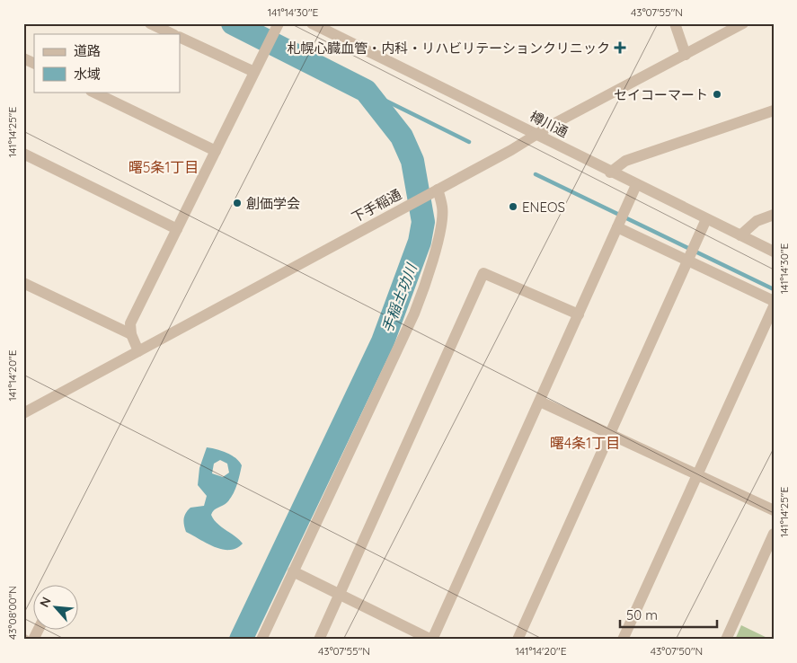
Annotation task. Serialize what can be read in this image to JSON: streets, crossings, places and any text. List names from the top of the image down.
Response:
{
  "streets": {
    "street": ["樽川通", "下手稲通"]
  },
  "crossings": [
    ["樽川通", "下手稲通"]
  ],
  "districts": ["曙5条1丁目", "曙4条1丁目"],
  "water": ["手稲土功川"],
  "places": {
    "health": ["札幌心臓血管・内科・リハビリテーションクリニック"],
    "other": ["セイコーマート", "創価学会", "ENEOS"]
  },
  "legend": ["道路", "水域"],
  "scale_bar": "50 m",
  "north": "top left",
  "coordinates": [
    "141°14'30\"E",
    "43°07'55\"N",
    "141°14'25\"E",
    "141°14'20\"E",
    "43°08'00\"N",
    "43°07'50\"N"
  ]
}
